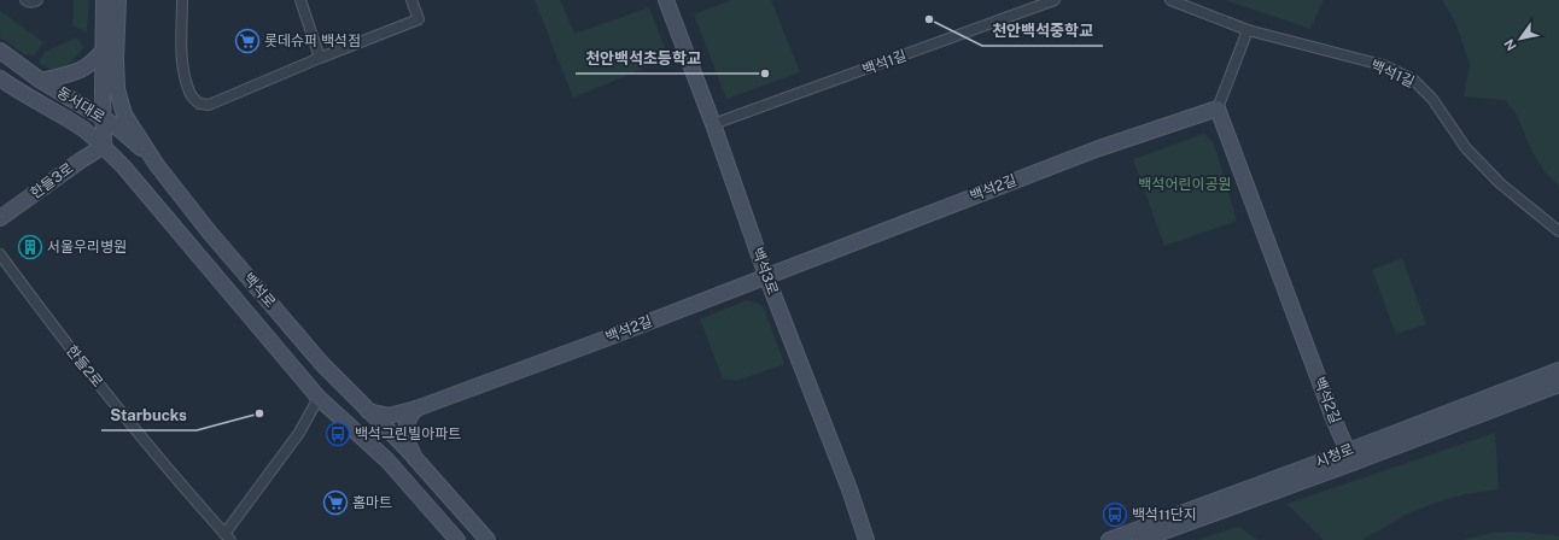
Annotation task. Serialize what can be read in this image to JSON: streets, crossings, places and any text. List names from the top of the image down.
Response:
{
  "streets": {
    "street": [
      "백석1길",
      "동서대로",
      "한들3로",
      "백석2길",
      "백석3로",
      "백석로",
      "한들2로",
      "시청로"
    ]
  },
  "crossings": [
    ["백석1길", "백석3로"],
    ["동서대로", "한들3로"],
    ["동서대로", "백석로"],
    ["한들3로", "백석로"],
    ["백석2길", "백석3로"],
    ["백석2길", "백석로"],
    ["백석2길", "시청로"]
  ],
  "parks": ["백석어린이공원"],
  "places": {
    "other": ["천안백석중학교", "천안백석초등학교", "Starbucks"],
    "supermarket": ["롯데슈퍼 백석점", "홈마트"],
    "building": ["서울우리병원"],
    "bus stop": ["백석그린빌아파트", "백석11단지"]
  },
  "north": "bottom left"
}
